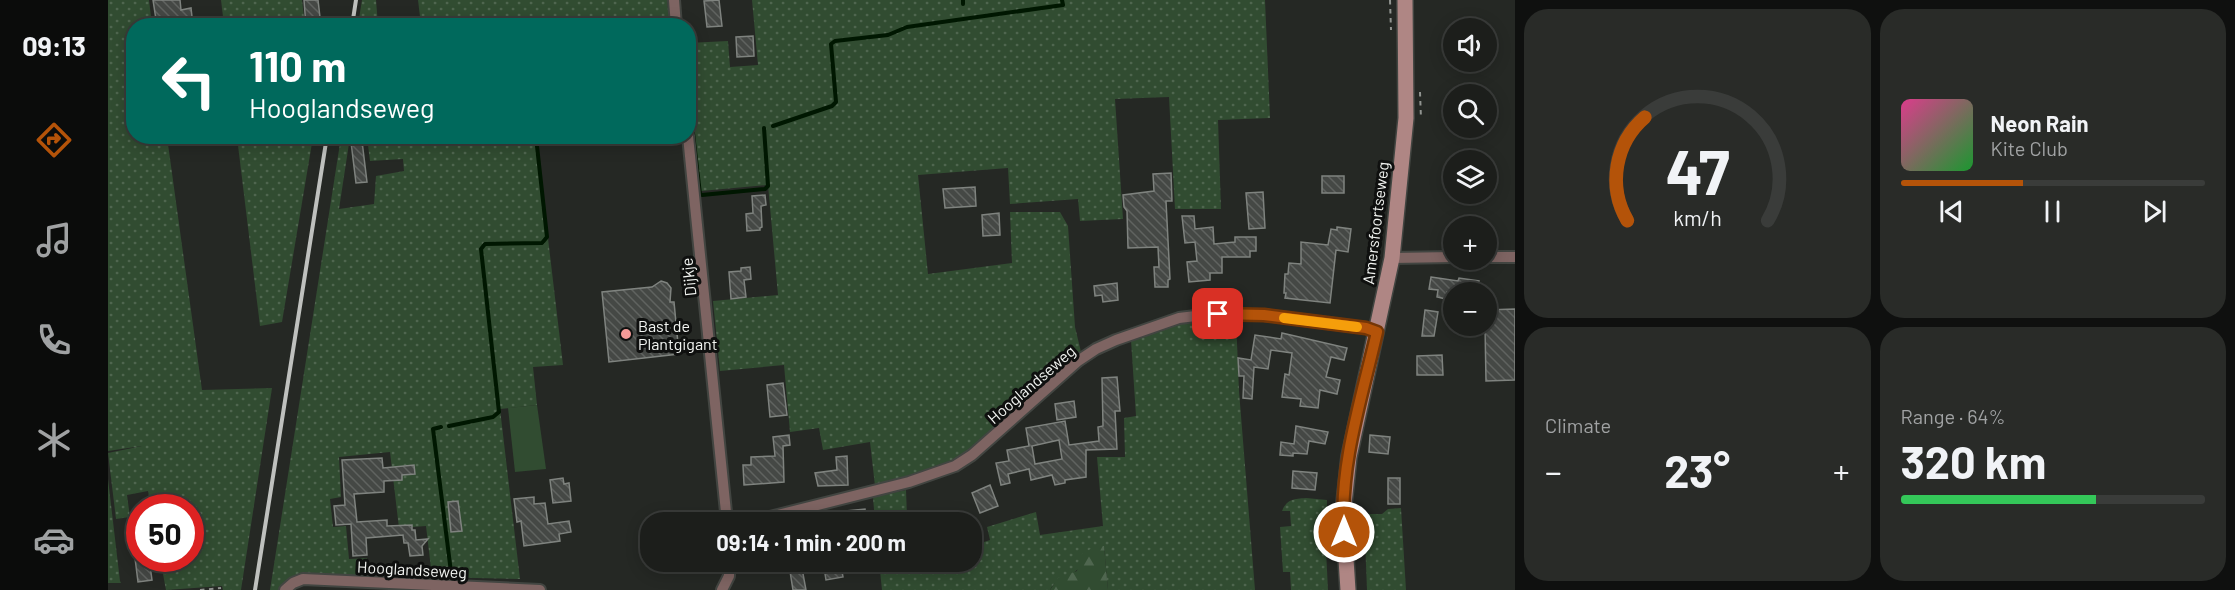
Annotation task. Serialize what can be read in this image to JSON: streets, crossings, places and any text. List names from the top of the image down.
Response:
{
  "streets": {
    "main road": ["Amersfoortseweg"],
    "street": ["Dijkje", "Hooglandseweg"]
  },
  "crossings": [
    ["Amersfoortseweg", "Hooglandseweg"]
  ],
  "places": ["Bast de Plantgigant"],
  "page": {
    "tabs": "09:13",
    "map_buttons": ["+", "−"],
    "turn": ["110 m", "Hooglandseweg"],
    "song": ["Neon Rain", "Kite Club"],
    "tile": [
      "Climate",
      ["Range · 64%", "320 km"]
    ],
    "heat": ["−", "23°", "+"],
    "limit": "50",
    "trip": "09:14 · 1 min · 200 m",
    "gauge": ["47", "km/h"]
  }
}
